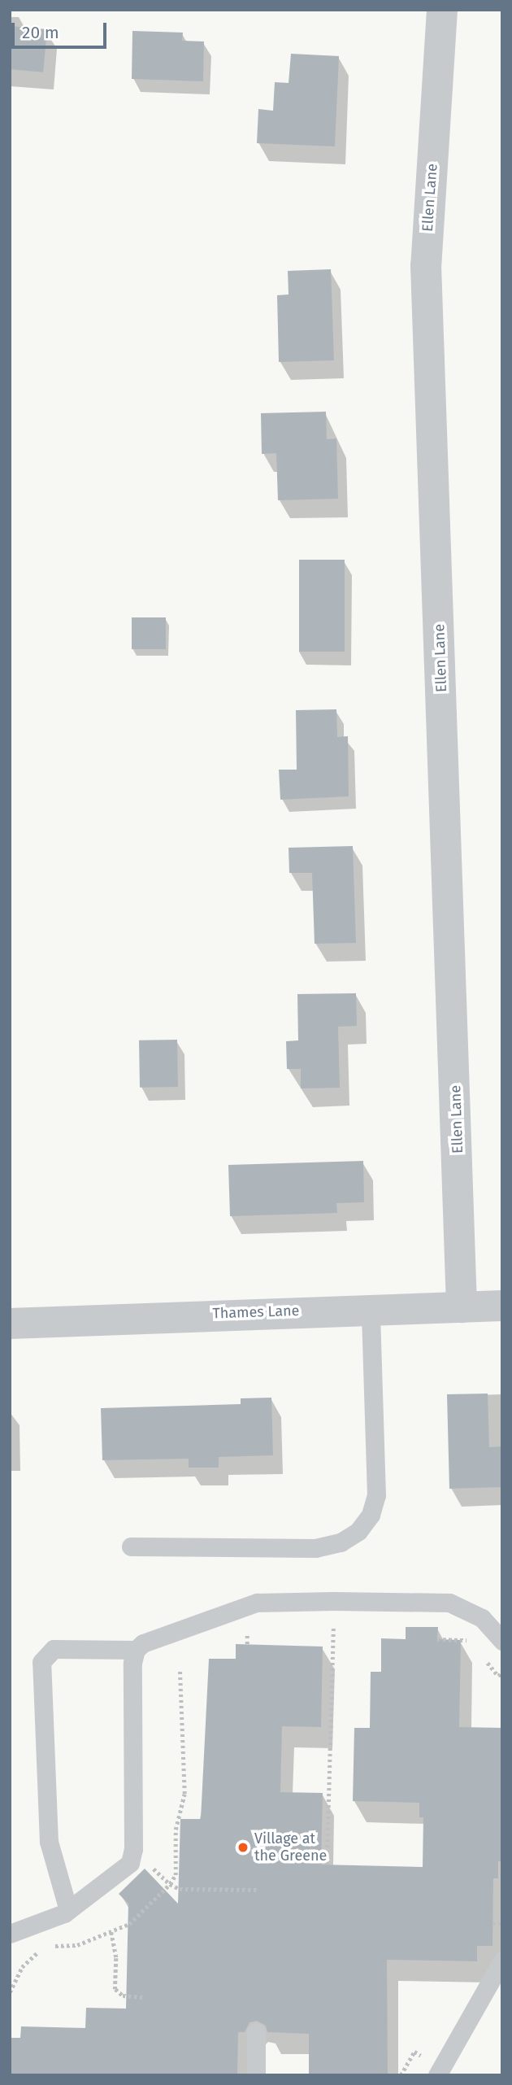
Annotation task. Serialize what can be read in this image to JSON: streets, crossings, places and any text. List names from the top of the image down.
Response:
{
  "streets": {
    "street": ["Ellen Lane", "Thames Lane"]
  },
  "crossings": [
    ["Ellen Lane", "Thames Lane"]
  ],
  "places": ["Village at the Greene"],
  "scale_bar": "20 m"
}
